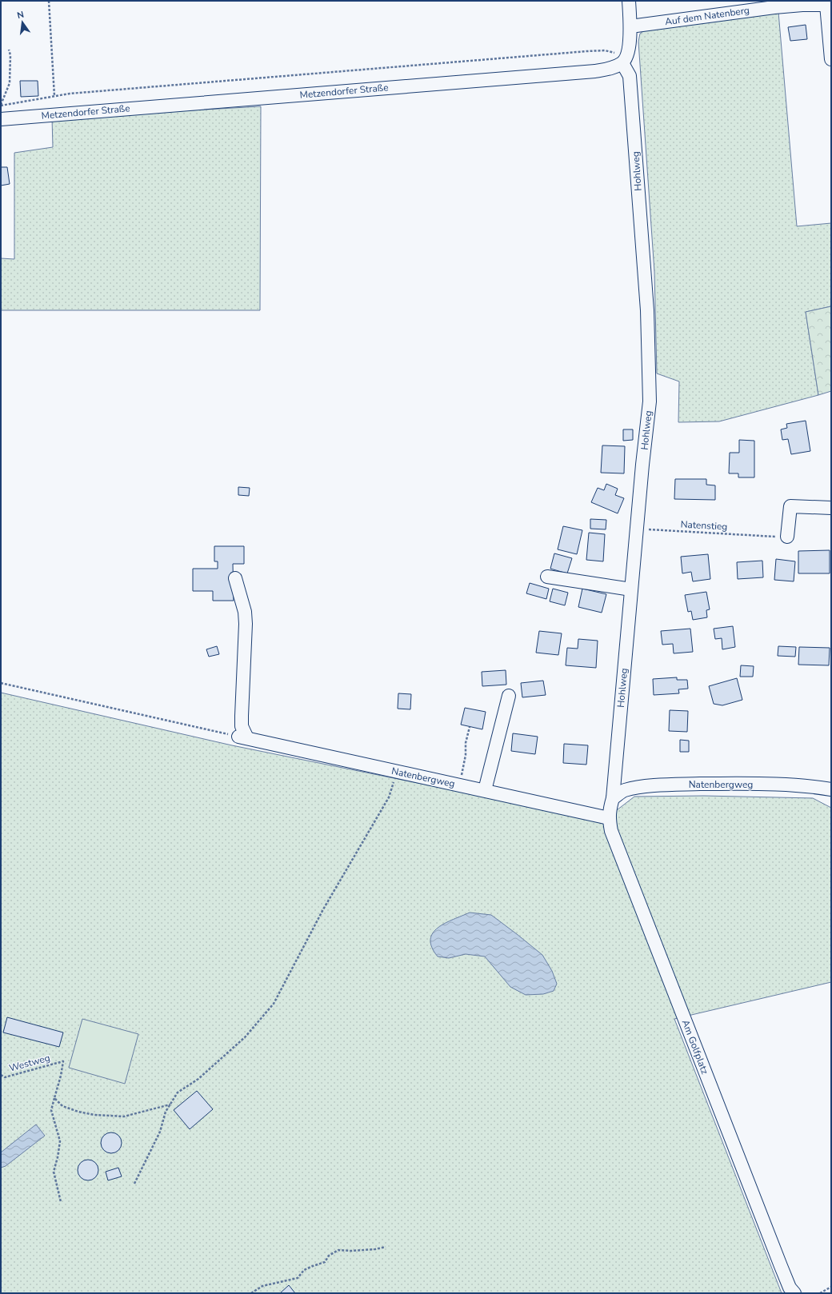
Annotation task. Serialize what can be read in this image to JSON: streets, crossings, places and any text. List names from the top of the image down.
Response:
{
  "streets": {
    "street": [
      "Auf dem Natenberg",
      "Metzendorfer Straße",
      "Hohlweg",
      "Natenbergweg",
      "Am Golfplatz"
    ],
    "path": ["Natenstieg", "Westweg"]
  },
  "crossings": [
    ["Metzendorfer Straße", "Hohlweg"],
    ["Hohlweg", "Natenstieg"],
    ["Hohlweg", "Natenbergweg"],
    ["Hohlweg", "Am Golfplatz"],
    ["Natenbergweg", "Am Golfplatz"]
  ],
  "north": "top"
}
